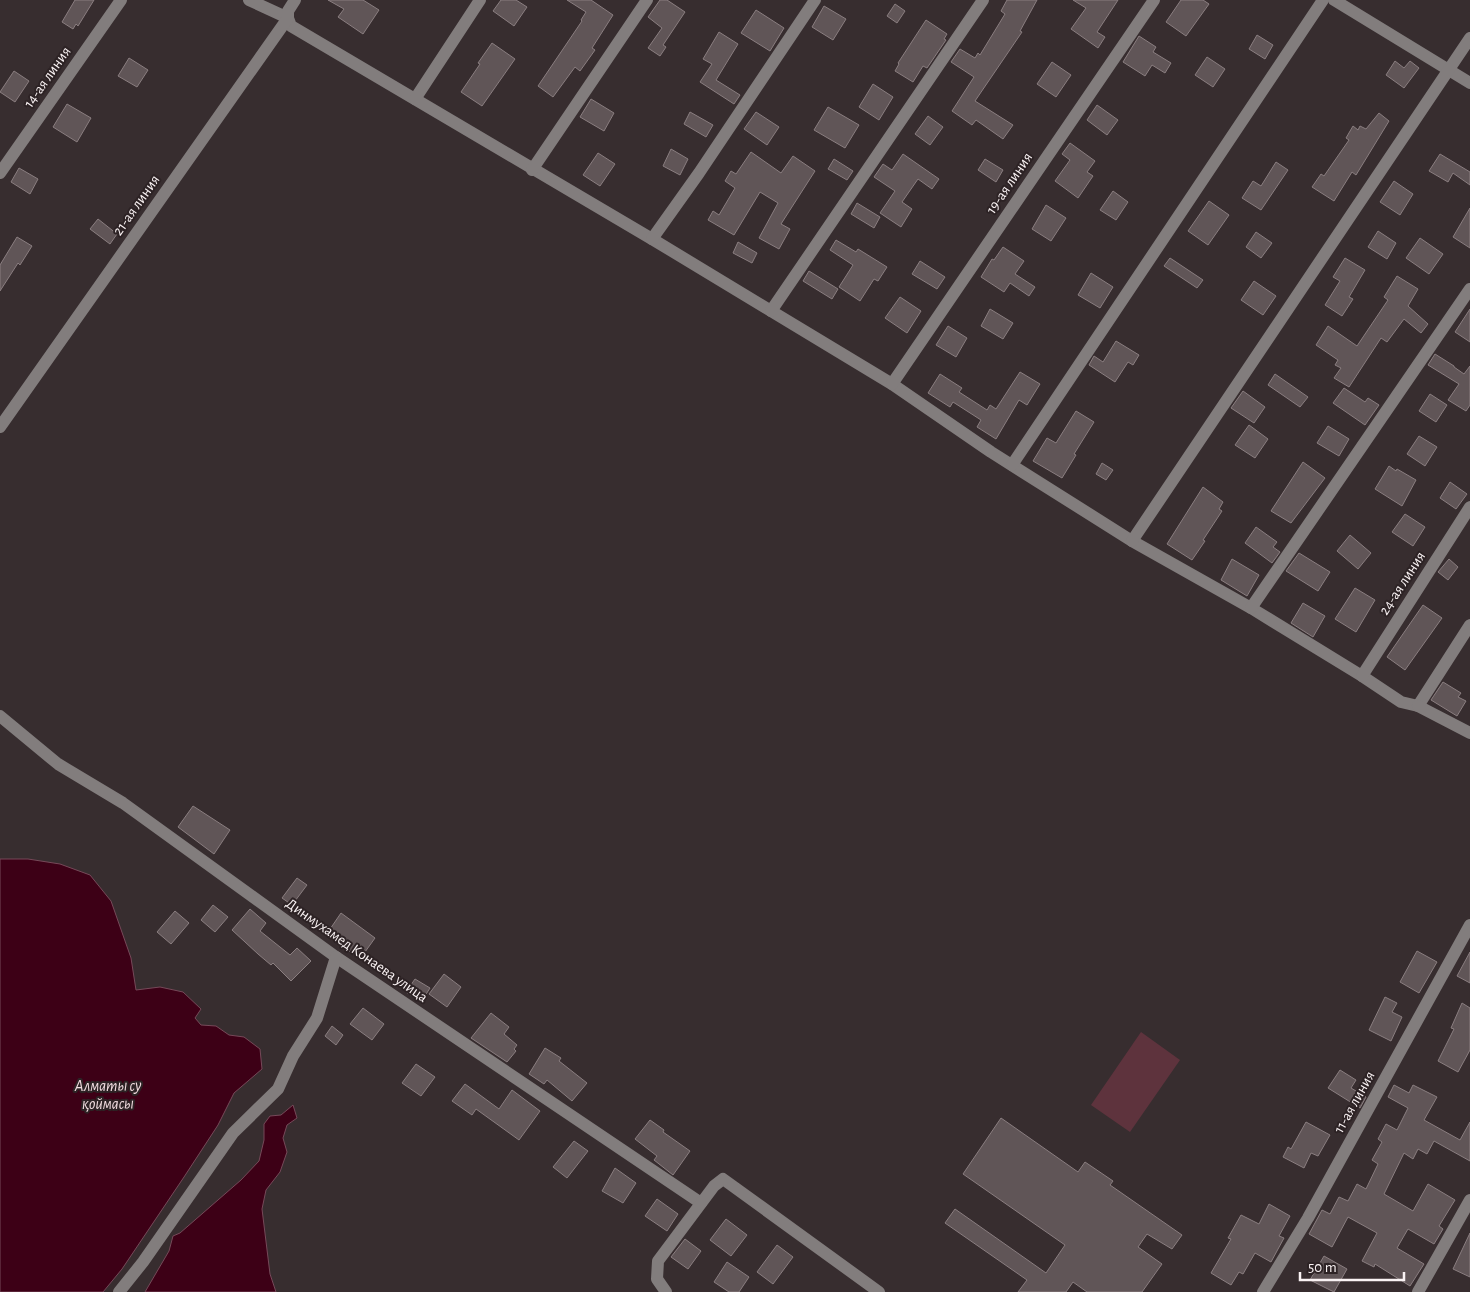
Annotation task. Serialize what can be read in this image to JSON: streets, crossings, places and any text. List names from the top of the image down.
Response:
{
  "streets": {
    "street": [
      "14-ая линия",
      "19-ая линия",
      "21-ая линия",
      "24-ая линия",
      "Динмухамед Конаева улица",
      "11-ая линия"
    ]
  },
  "water": ["Алматы су қоймасы"],
  "scale_bar": "50 m"
}
